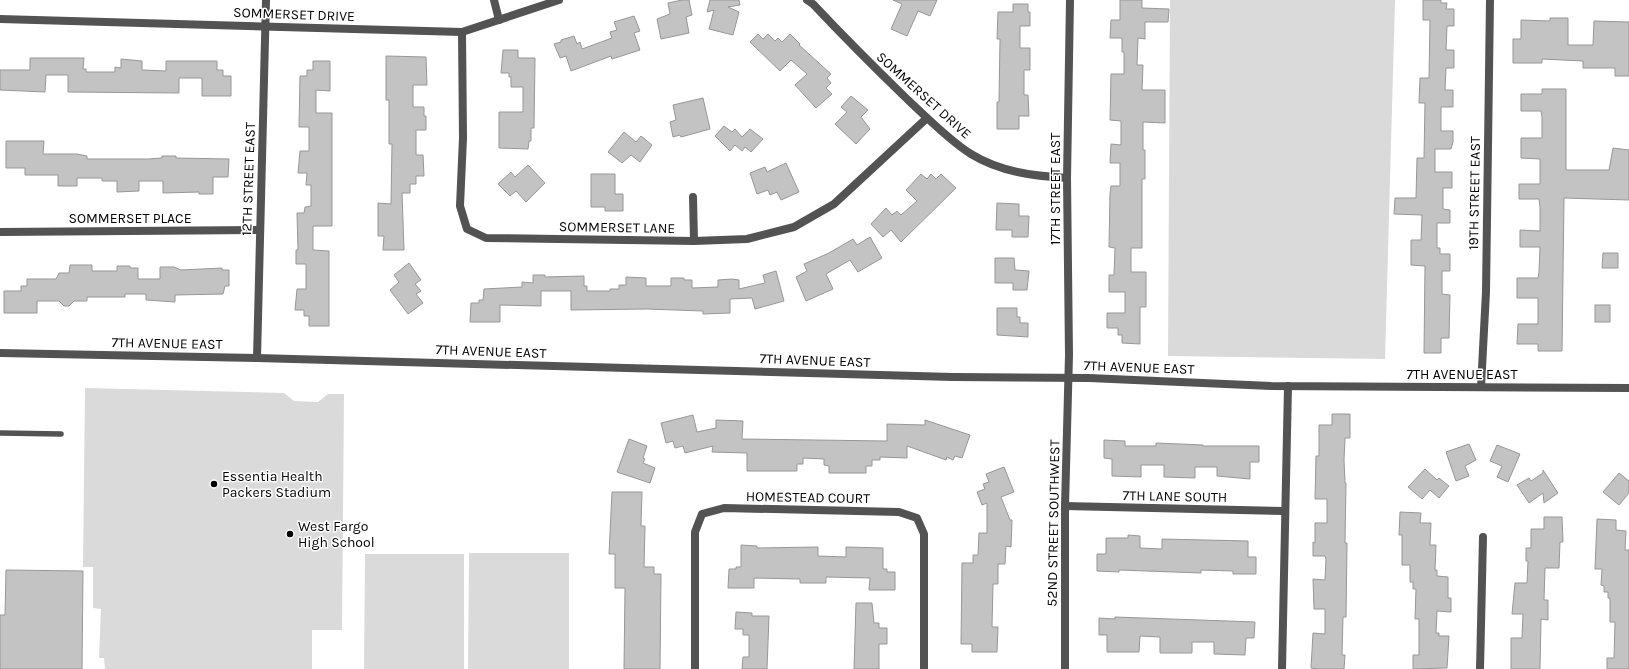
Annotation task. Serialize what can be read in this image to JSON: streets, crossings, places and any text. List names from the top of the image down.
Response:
{
  "streets": {
    "street": [
      "SOMMERSET DRIVE",
      "12TH STREET EAST",
      "17TH STREET EAST",
      "19TH STREET EAST",
      "SOMMERSET PLACE",
      "SOMMERSET LANE",
      "7TH AVENUE EAST",
      "7TH LANE SOUTH",
      "HOMESTEAD COURT",
      "52ND STREET SOUTHWEST"
    ]
  },
  "crossings": [
    ["SOMMERSET DRIVE", "12TH STREET EAST"],
    ["SOMMERSET DRIVE", "17TH STREET EAST"],
    ["SOMMERSET DRIVE", "SOMMERSET LANE"],
    ["12TH STREET EAST", "SOMMERSET PLACE"],
    ["12TH STREET EAST", "7TH AVENUE EAST"],
    ["17TH STREET EAST", "7TH AVENUE EAST"],
    ["17TH STREET EAST", "52ND STREET SOUTHWEST"],
    ["19TH STREET EAST", "7TH AVENUE EAST"],
    ["7TH AVENUE EAST", "52ND STREET SOUTHWEST"],
    ["7TH LANE SOUTH", "52ND STREET SOUTHWEST"]
  ],
  "places": ["Essentia Health Packers Stadium", "West Fargo High School"]
}
